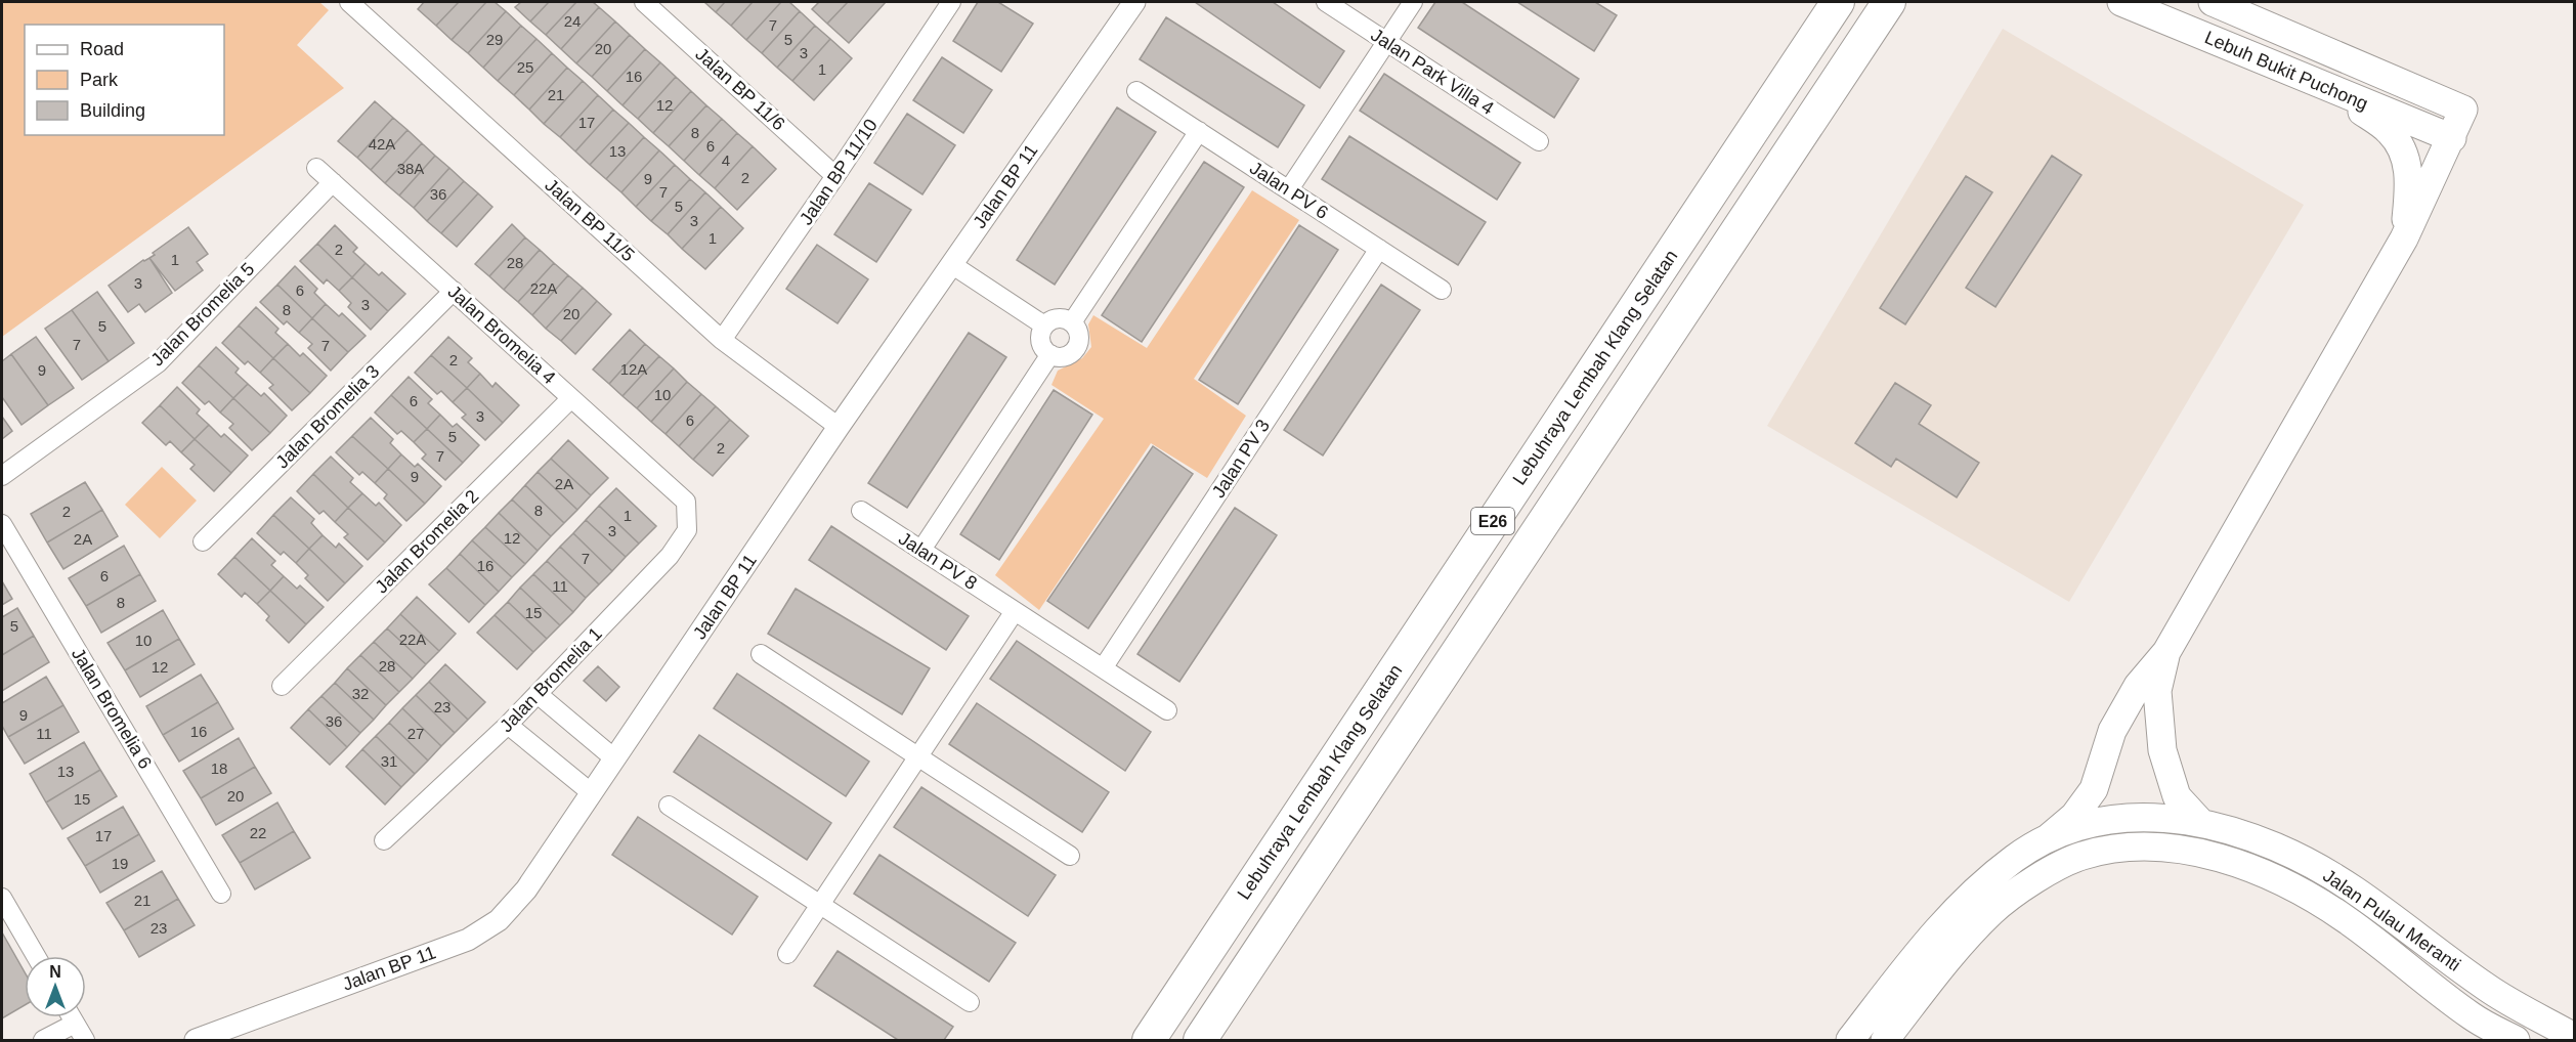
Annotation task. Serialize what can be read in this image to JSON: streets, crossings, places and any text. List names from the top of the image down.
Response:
{
  "streets": {
    "highway": ["Lebuhraya Lembah Klang Selatan", "E26"],
    "main road": ["Lebuh Bukit Puchong", "Jalan Pulau Meranti"],
    "street": [
      "Jalan Park Villa 4",
      "Jalan BP 11/6",
      "Jalan BP 11/10",
      "Jalan BP 11",
      "Jalan PV 6",
      "Jalan BP 11/5",
      "Jalan Bromelia 5",
      "Jalan Bromelia 4",
      "Jalan Bromelia 3",
      "Jalan PV 3",
      "Jalan Bromelia 2",
      "Jalan PV 8",
      "Jalan Bromelia 1",
      "Jalan Bromelia 6"
    ]
  },
  "crossings": [
    ["Jalan BP 11/6", "Jalan BP 11/10"],
    ["Jalan BP 11/10", "Jalan BP 11/5"],
    ["Jalan BP 11", "Jalan BP 11/5"],
    ["Jalan PV 6", "Jalan PV 3"],
    ["Jalan Bromelia 5", "Jalan Bromelia 4"],
    ["Jalan Bromelia 4", "Jalan Bromelia 3"],
    ["Jalan Bromelia 4", "Jalan Bromelia 2"],
    ["Jalan Bromelia 4", "Jalan Bromelia 1"],
    ["Jalan PV 3", "Jalan PV 8"]
  ],
  "house_numbers": [
    "24",
    "7",
    "29",
    "5",
    "20",
    "3",
    "25",
    "1",
    "16",
    "21",
    "12",
    "17",
    "8",
    "42A",
    "6",
    "13",
    "4",
    "38A",
    "2",
    "9",
    "7",
    "36",
    "5",
    "3",
    "1",
    "2",
    "1",
    "28",
    "3",
    "22A",
    "6",
    "3",
    "8",
    "20",
    "5",
    "7",
    "7",
    "2",
    "12A",
    "9",
    "10",
    "6",
    "3",
    "6",
    "5",
    "2",
    "7",
    "9",
    "2A",
    "8",
    "2",
    "1",
    "3",
    "12",
    "2A",
    "7",
    "16",
    "6",
    "11",
    "8",
    "15",
    "5",
    "22A",
    "10",
    "28",
    "12",
    "32",
    "23",
    "9",
    "36",
    "16",
    "11",
    "27",
    "31",
    "18",
    "13",
    "20",
    "15",
    "22",
    "17",
    "19",
    "21",
    "23"
  ],
  "legend": ["Road", "Park", "Building"],
  "north": "top"
}
